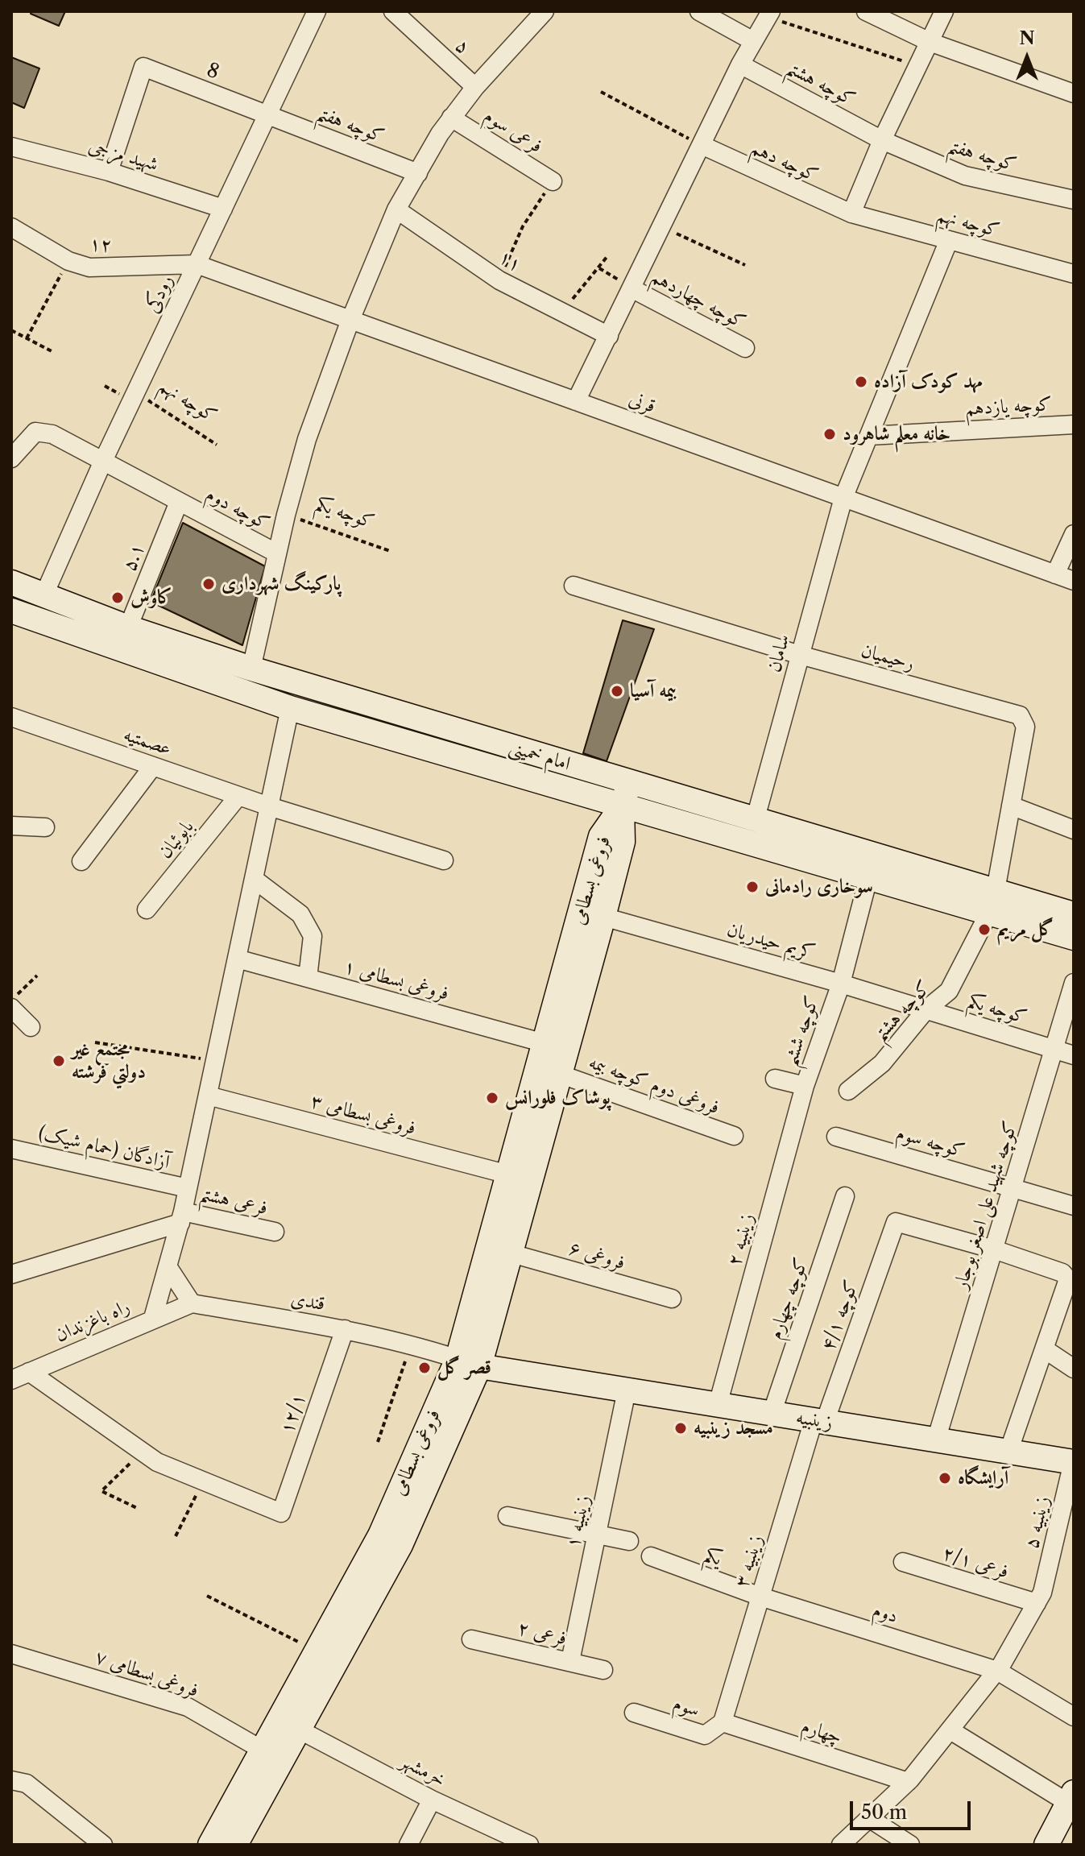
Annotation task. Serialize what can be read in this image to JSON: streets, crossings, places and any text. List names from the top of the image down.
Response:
{
  "streets": {
    "main road": ["امام خمینی", "فروغی بسطامی", "زینبیه"],
    "street": [
      "۵",
      "8",
      "کوچه هشتم",
      "کوچه هفتم",
      "فرعی سوم",
      "شهید مزجی",
      "کوچه دهم",
      "کوچه نهم",
      "۱۲",
      "۱۱",
      "رودکی",
      "کوچه چهاردهم",
      "قرنی",
      "کوچه یازدهم",
      "کوچه دوم",
      "کوچه یکم",
      "۵.۱",
      "سامان",
      "رحیمیان",
      "عصمتیه",
      "بابوئیان",
      "کریم حیدریان",
      "فروغی بسطامی ۱",
      "کوچه ششم",
      "فروغی دوم کوچه بیمه",
      "فروغی بسطامی ۳",
      "کوچه سوم",
      "آزادگان (حمام شیک)",
      "فرعی هشتم",
      "کوچه شهید علی اصغر بوجار",
      "زینبیه ۲",
      "فروغی ۶",
      "کوچه چهارم",
      "قندی",
      "کوچه ۴/۱",
      "راه باغزندان",
      "۱۲/۱",
      "زینبیه ۱",
      "زینبیه ۵",
      "یکم",
      "زینبیه ۳",
      "فرعی ۲/۱",
      "دوم",
      "فرعی ۲",
      "فروغی بسطامی ۷",
      "سوم",
      "چهارم",
      "خرمشهر"
    ]
  },
  "crossings": [
    ["8", "کوچه هفتم"],
    ["8", "شهید مزجی"],
    ["8", "رودکی"],
    ["کوچه هشتم", "کوچه هفتم"],
    ["کوچه هشتم", "کوچه یکم"],
    ["کوچه هشتم", "رحیمیان"],
    ["کوچه هشتم", "امام خمینی"],
    ["کوچه هشتم", "کریم حیدریان"],
    ["کوچه هفتم", "رودکی"],
    ["شهید مزجی", "رودکی"],
    ["کوچه دهم", "کوچه نهم"],
    ["کوچه نهم", "رودکی"],
    ["کوچه نهم", "سامان"],
    ["۱۲", "رودکی"],
    ["۱۲", "قرنی"],
    ["رودکی", "قرنی"],
    ["رودکی", "امام خمینی"],
    ["قرنی", "سامان"],
    ["کوچه یازدهم", "سامان"],
    ["کوچه دوم", "۵.۱"],
    ["کوچه یکم", "کریم حیدریان"],
    ["کوچه یکم", "کوچه شهید علی اصغر بوجار"],
    ["۵.۱", "امام خمینی"],
    ["سامان", "رحیمیان"],
    ["سامان", "امام خمینی"],
    ["رحیمیان", "امام خمینی"],
    ["عصمتیه", "بابوئیان"],
    ["امام خمینی", "فروغی بسطامی"],
    ["امام خمینی", "کوچه ششم"],
    ["فروغی بسطامی", "کریم حیدریان"],
    ["فروغی بسطامی", "فروغی بسطامی ۱"],
    ["فروغی بسطامی", "فروغی دوم کوچه بیمه"],
    ["فروغی بسطامی", "فروغی بسطامی ۳"],
    ["فروغی بسطامی", "فروغی ۶"],
    ["فروغی بسطامی", "قندی"],
    ["فروغی بسطامی", "زینبیه"],
    ["فروغی بسطامی", "فروغی بسطامی ۷"],
    ["فروغی بسطامی", "خرمشهر"],
    ["کریم حیدریان", "کوچه ششم"],
    ["کوچه ششم", "زینبیه ۲"],
    ["کوچه سوم", "کوچه شهید علی اصغر بوجار"],
    ["کوچه شهید علی اصغر بوجار", "کوچه ۴/۱"],
    ["کوچه شهید علی اصغر بوجار", "زینبیه"],
    ["زینبیه ۲", "زینبیه"],
    ["کوچه چهارم", "زینبیه"],
    ["قندی", "راه باغزندان"],
    ["قندی", "۱۲/۱"],
    ["قندی", "زینبیه"],
    ["کوچه ۴/۱", "زینبیه"],
    ["کوچه ۴/۱", "زینبیه ۳"],
    ["زینبیه", "زینبیه ۱"],
    ["زینبیه", "زینبیه ۵"],
    ["زینبیه", "زینبیه ۳"],
    ["زینبیه ۱", "فرعی ۲"],
    ["زینبیه ۵", "فرعی ۲/۱"],
    ["زینبیه ۵", "دوم"],
    ["زینبیه ۵", "چهارم"],
    ["یکم", "زینبیه ۳"],
    ["یکم", "دوم"],
    ["زینبیه ۳", "دوم"],
    ["زینبیه ۳", "سوم"],
    ["زینبیه ۳", "چهارم"],
    ["سوم", "چهارم"]
  ],
  "places": [
    "مهد کودک آزاده",
    "خانه معلم شاهرود",
    "پارکینگ شهرداری",
    "کاوش",
    "بیمه آسیا",
    "سوخاری رادمانی",
    "گل مریم",
    "مجتمع غير دولتي فرشته",
    "پوشاک فلورانس",
    "قصر گل",
    "مسجد زینبیه",
    "آرایشگاه"
  ],
  "scale_bar": "50 m",
  "north": "top"
}
